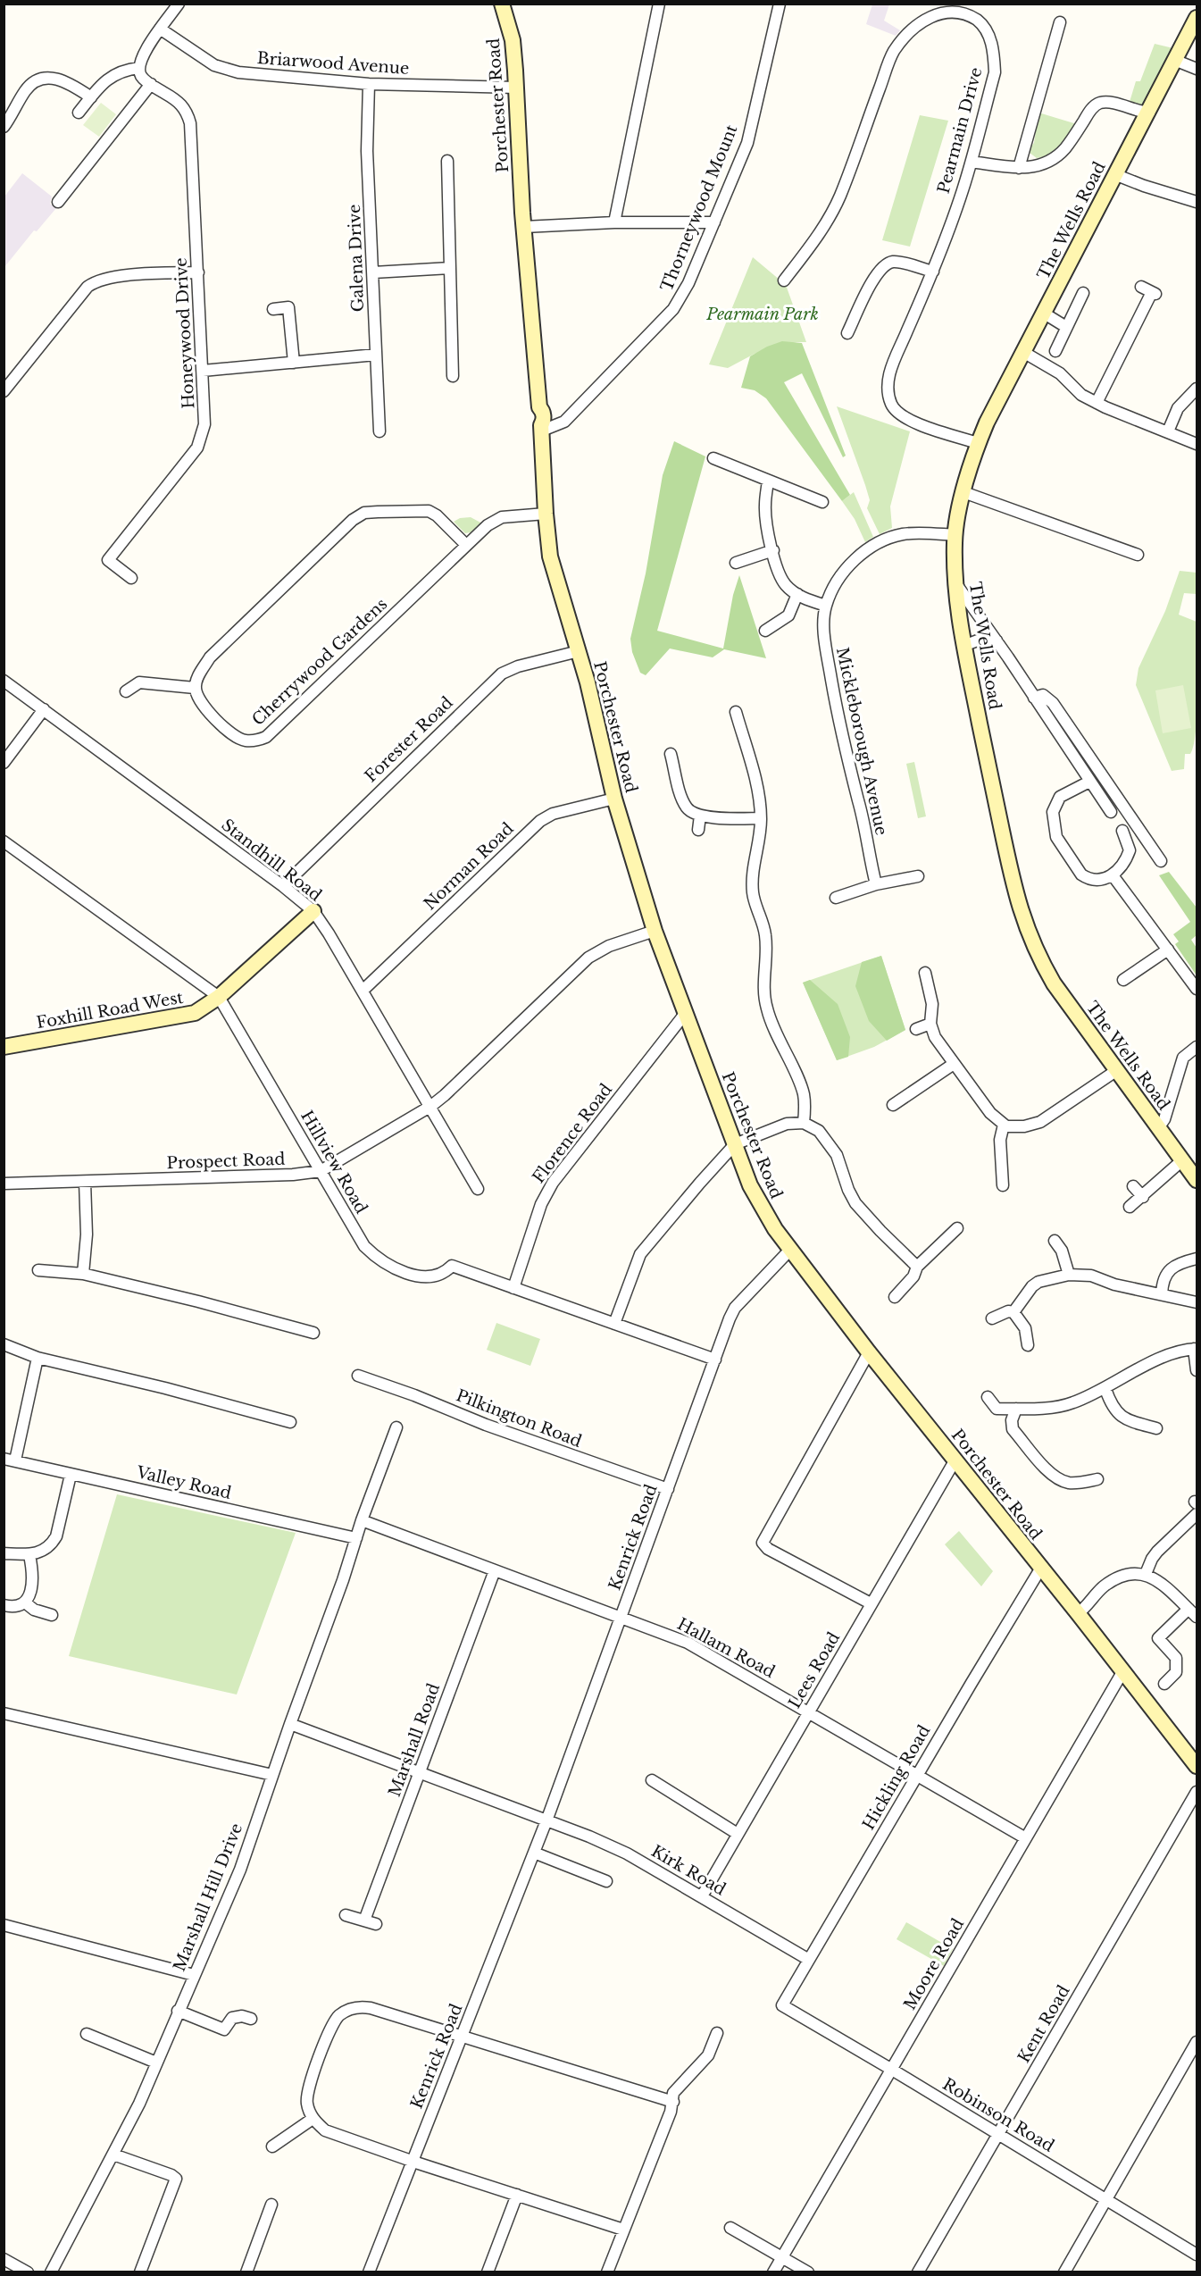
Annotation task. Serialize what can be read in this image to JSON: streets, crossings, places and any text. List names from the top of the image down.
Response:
{
  "streets": {
    "street": [
      "Briarwood Avenue",
      "Porchester Road",
      "Pearmain Drive",
      "Thorneywood Mount",
      "The Wells Road",
      "Galena Drive",
      "Honeywood Drive",
      "Cherrywood Gardens",
      "Forester Road",
      "Mickleborough Avenue",
      "Standhill Road",
      "Norman Road",
      "Foxhill Road West",
      "Florence Road",
      "Prospect Road",
      "Hillview Road",
      "Pilkington Road",
      "Valley Road",
      "Kenrick Road",
      "Hallam Road",
      "Lees Road",
      "Marshall Road",
      "Hickling Road",
      "Kirk Road",
      "Marshall Hill Drive",
      "Moore Road",
      "Kent Road",
      "Robinson Road"
    ]
  },
  "crossings": [
    ["Briarwood Avenue", "Porchester Road"],
    ["Briarwood Avenue", "Galena Drive"],
    ["Porchester Road", "Thorneywood Mount"],
    ["Porchester Road", "Cherrywood Gardens"],
    ["Porchester Road", "Forester Road"],
    ["Porchester Road", "Norman Road"],
    ["Porchester Road", "Florence Road"],
    ["Porchester Road", "Prospect Road"],
    ["Porchester Road", "Kenrick Road"],
    ["Porchester Road", "Lees Road"],
    ["Porchester Road", "Hickling Road"],
    ["Porchester Road", "Moore Road"],
    ["Pearmain Drive", "The Wells Road"],
    ["The Wells Road", "Mickleborough Avenue"],
    ["Forester Road", "Standhill Road"],
    ["Standhill Road", "Norman Road"],
    ["Standhill Road", "Foxhill Road West"],
    ["Standhill Road", "Prospect Road"],
    ["Foxhill Road West", "Hillview Road"],
    ["Florence Road", "Hillview Road"],
    ["Prospect Road", "Hillview Road"],
    ["Hillview Road", "Kenrick Road"],
    ["Pilkington Road", "Kenrick Road"],
    ["Valley Road", "Marshall Hill Drive"],
    ["Kenrick Road", "Hallam Road"],
    ["Kenrick Road", "Kirk Road"],
    ["Hallam Road", "Lees Road"],
    ["Hallam Road", "Marshall Road"],
    ["Hallam Road", "Hickling Road"],
    ["Hallam Road", "Marshall Hill Drive"],
    ["Hallam Road", "Moore Road"],
    ["Lees Road", "Kirk Road"],
    ["Marshall Road", "Kirk Road"],
    ["Hickling Road", "Kirk Road"],
    ["Hickling Road", "Robinson Road"],
    ["Kirk Road", "Marshall Hill Drive"],
    ["Moore Road", "Robinson Road"],
    ["Kent Road", "Robinson Road"]
  ],
  "parks": ["Pearmain Park"]
}
